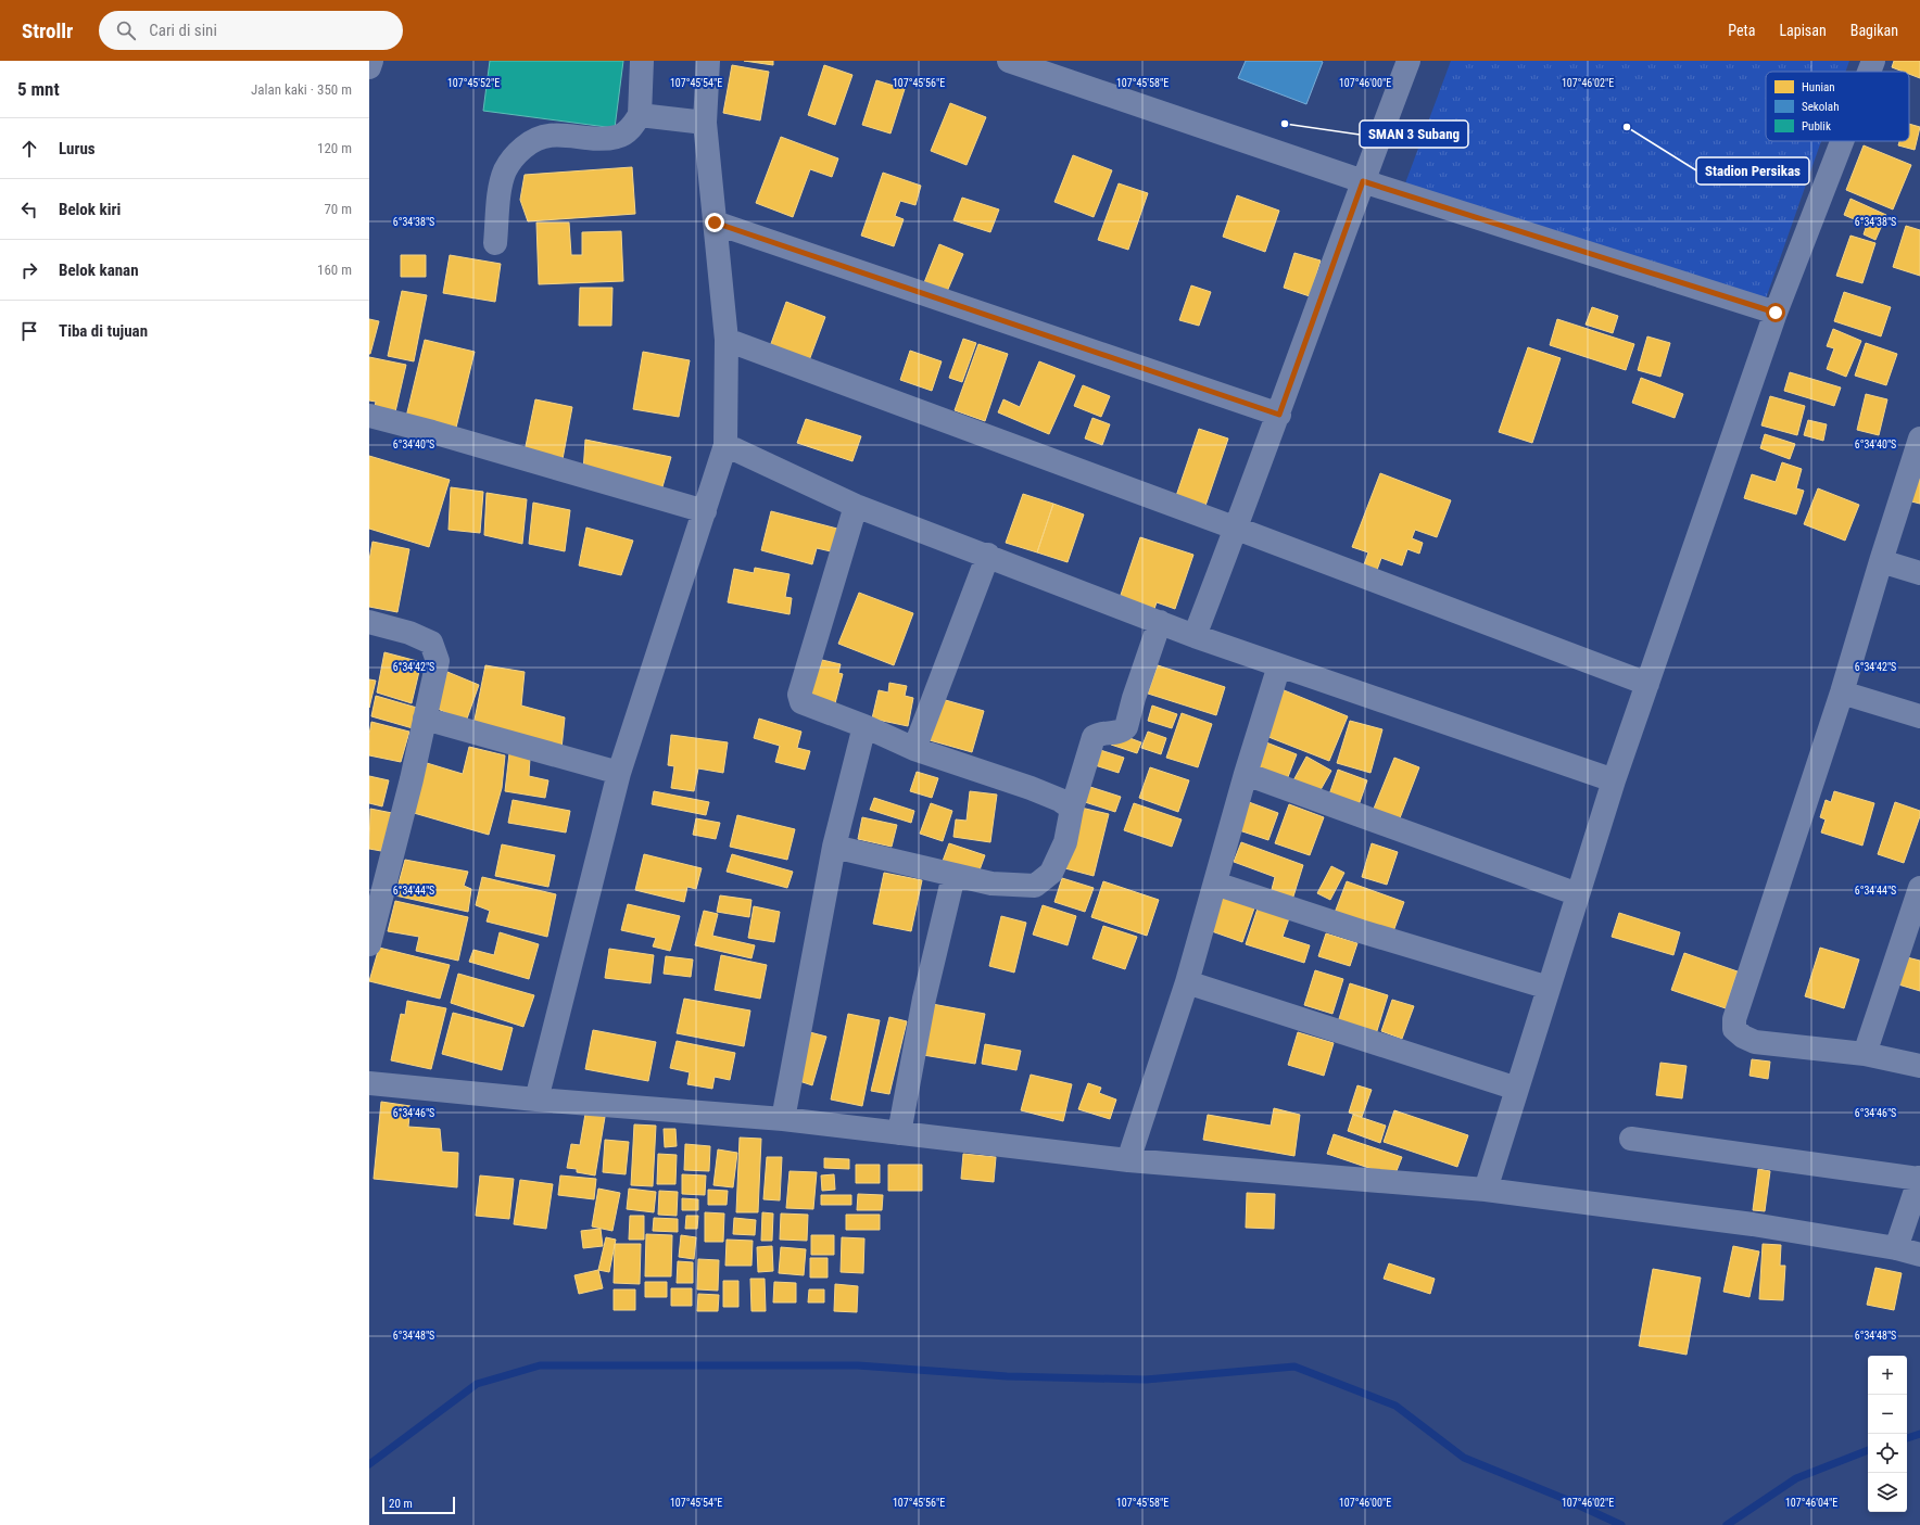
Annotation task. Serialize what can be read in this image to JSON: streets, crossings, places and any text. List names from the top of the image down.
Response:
{
  "places": ["SMAN 3 Subang", "Stadion Persikas"],
  "legend": ["Hunian", "Sekolah", "Publik"],
  "scale_bar": "20 m",
  "page": {
    "header": "Strollr",
    "search": "Cari di sini",
    "nav": ["Peta", "Lapisan", "Bagikan"],
    "heading": ["5 mnt", "Jalan kaki · 350 m"],
    "list": [
      ["Lurus", "120 m"],
      ["Belok kiri", "70 m"],
      ["Belok kanan", "160 m"],
      "Tiba di tujuan"
    ],
    "map_buttons": ["+", "−"],
    "scale": "20 m"
  },
  "coordinates": [
    "107°45'52\"E",
    "107°45'54\"E",
    "107°45'56\"E",
    "107°45'58\"E",
    "107°46'00\"E",
    "107°46'02\"E",
    "6°34'38\"S",
    "6°34'40\"S",
    "6°34'42\"S",
    "6°34'44\"S",
    "6°34'46\"S",
    "6°34'48\"S",
    "107°46'04\"E"
  ]
}
